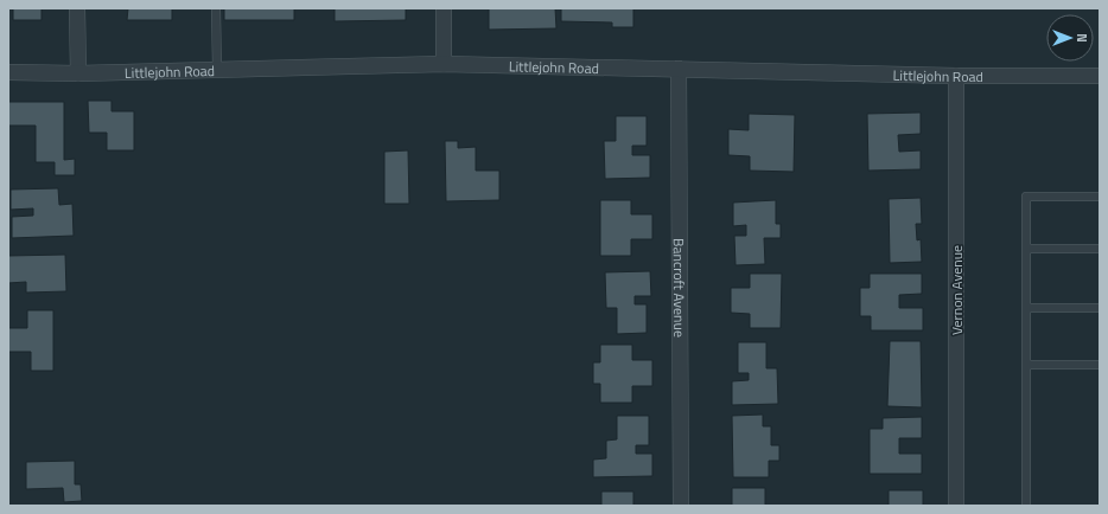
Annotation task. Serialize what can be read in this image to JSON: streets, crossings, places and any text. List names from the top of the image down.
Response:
{
  "streets": {
    "street": ["Littlejohn Road", "Bancroft Avenue", "Vernon Avenue"]
  },
  "crossings": [
    ["Littlejohn Road", "Bancroft Avenue"],
    ["Littlejohn Road", "Vernon Avenue"]
  ],
  "north": "right"
}
